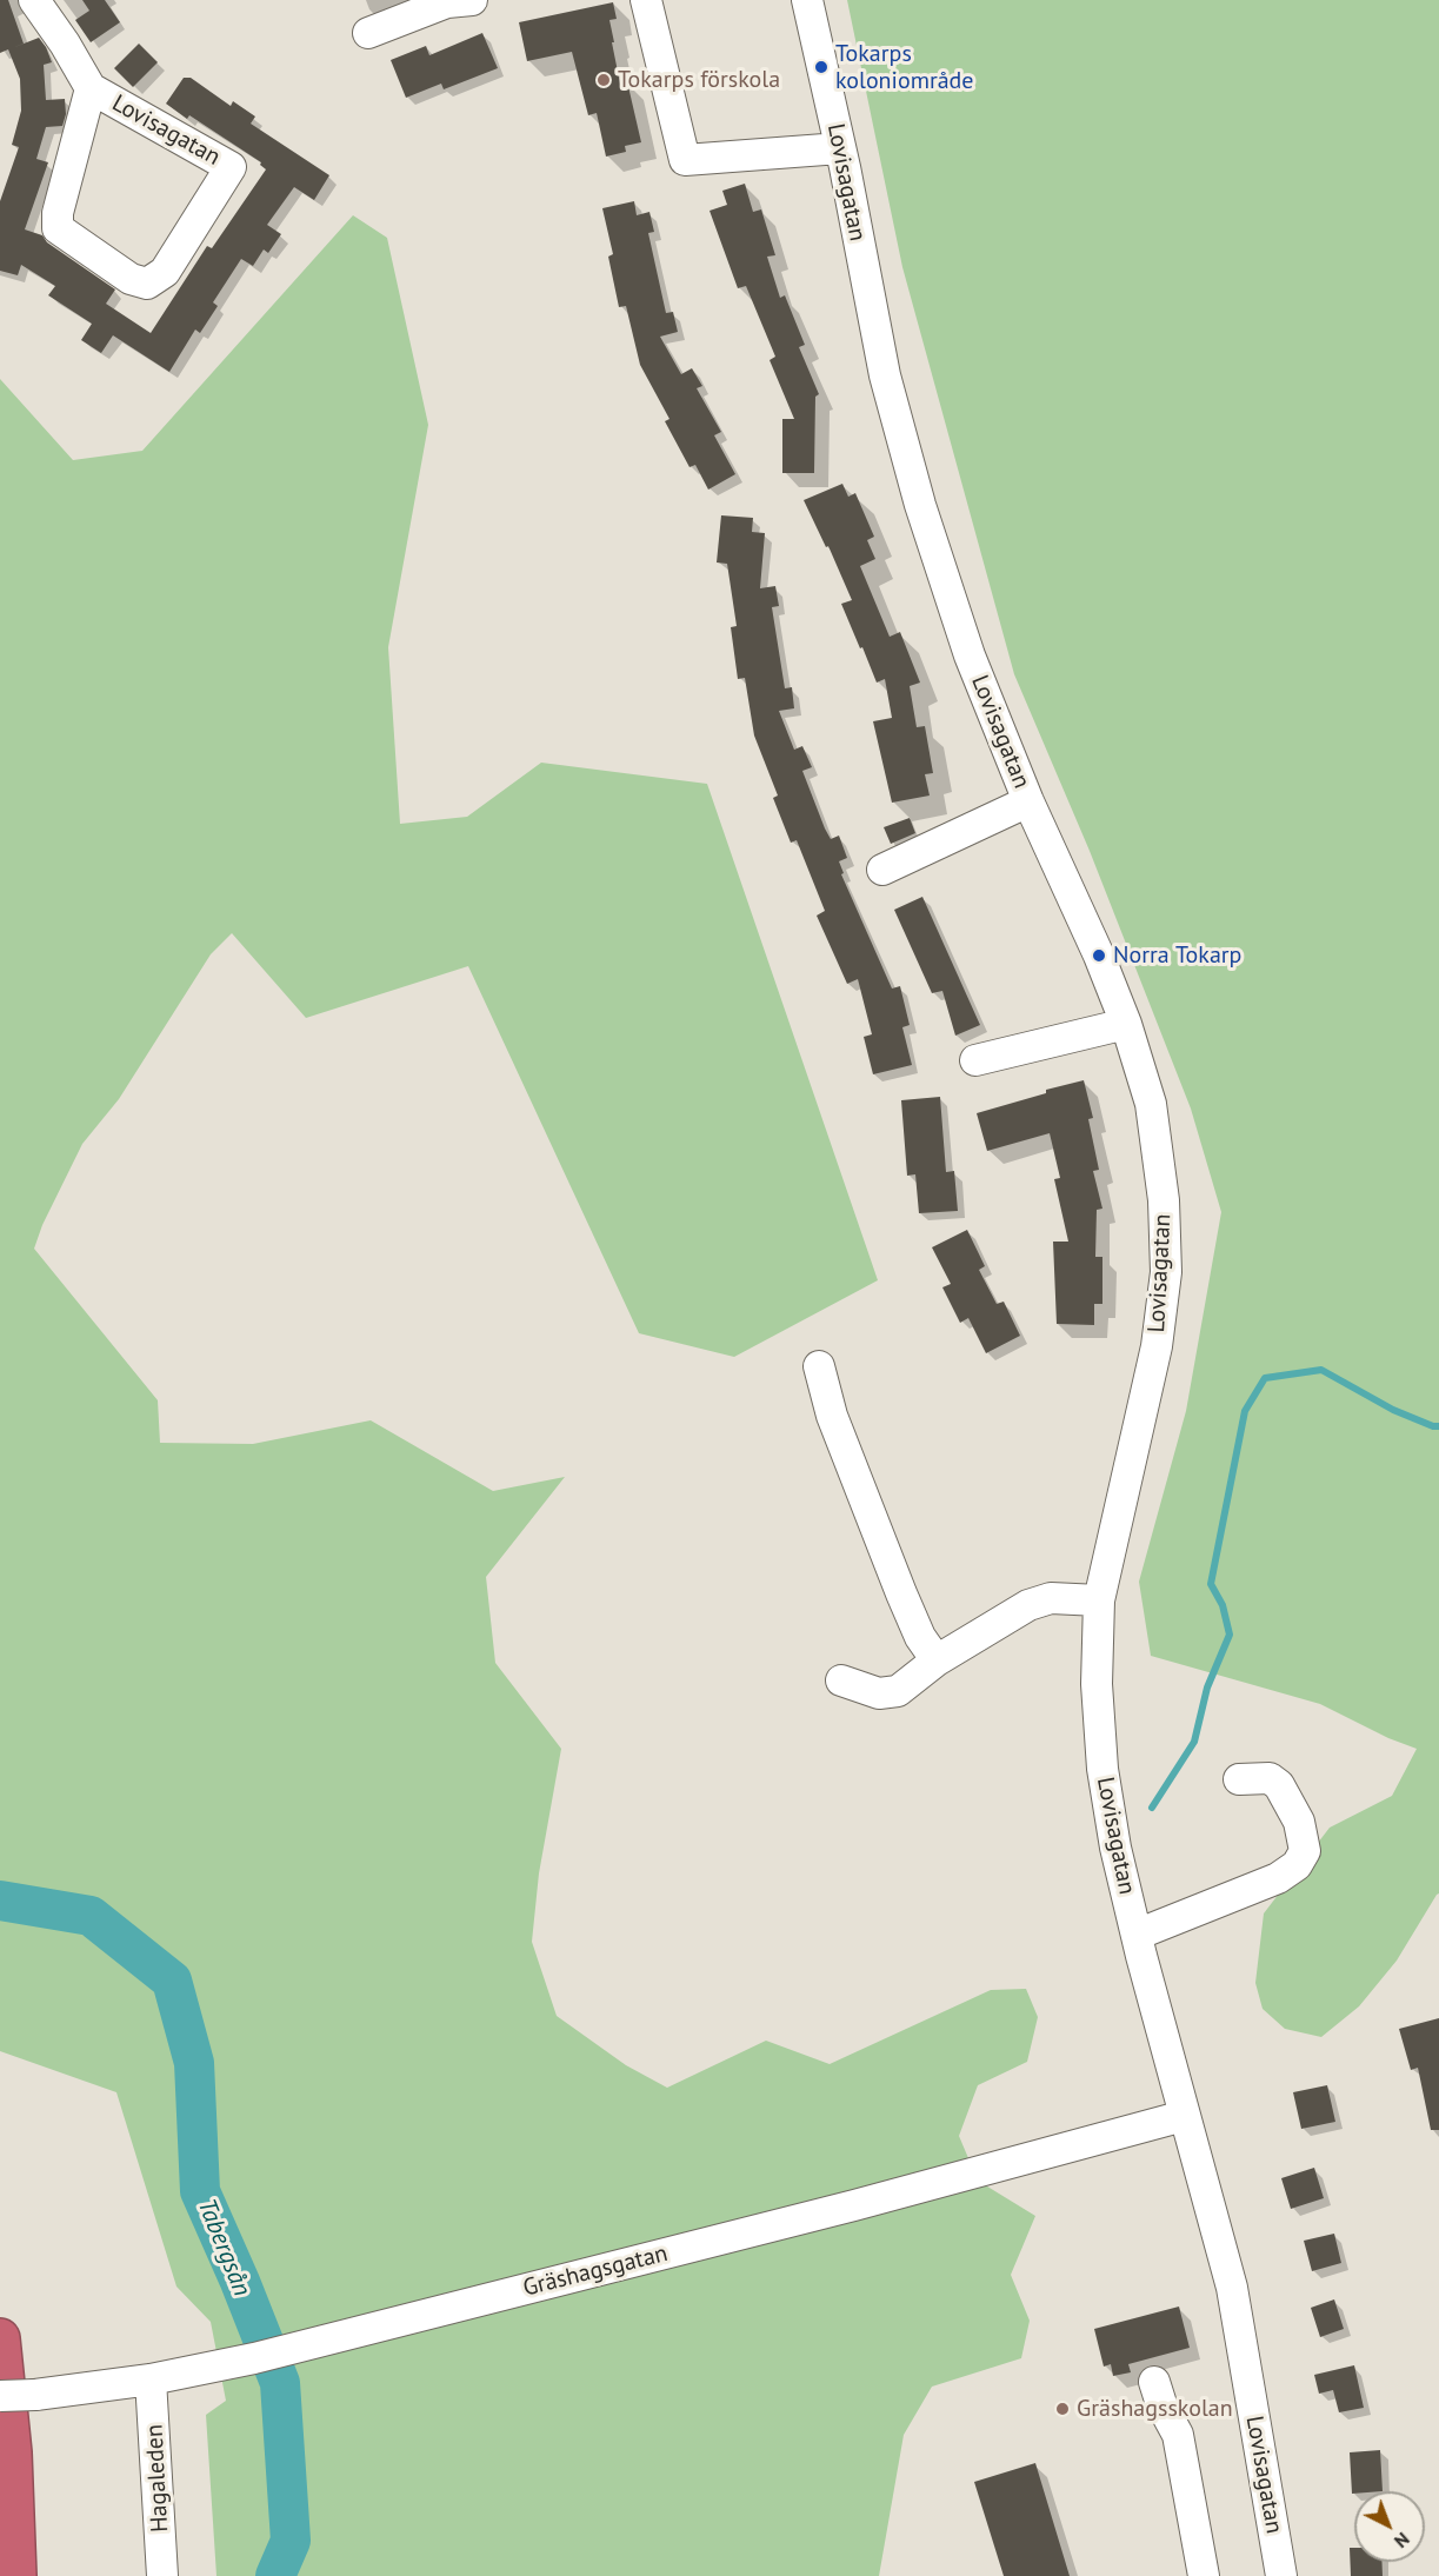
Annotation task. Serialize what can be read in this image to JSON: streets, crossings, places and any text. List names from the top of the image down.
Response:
{
  "streets": {
    "street": ["Lovisagatan", "Gräshagsgatan", "Hagaleden"]
  },
  "crossings": [
    ["Lovisagatan", "Gräshagsgatan"],
    ["Gräshagsgatan", "Hagaleden"]
  ],
  "water": ["Tabergsån"],
  "places": [
    "Tokarps koloniområde",
    "Tokarps förskola",
    "Norra Tokarp",
    "Gräshagsskolan"
  ],
  "north": "bottom right"
}
